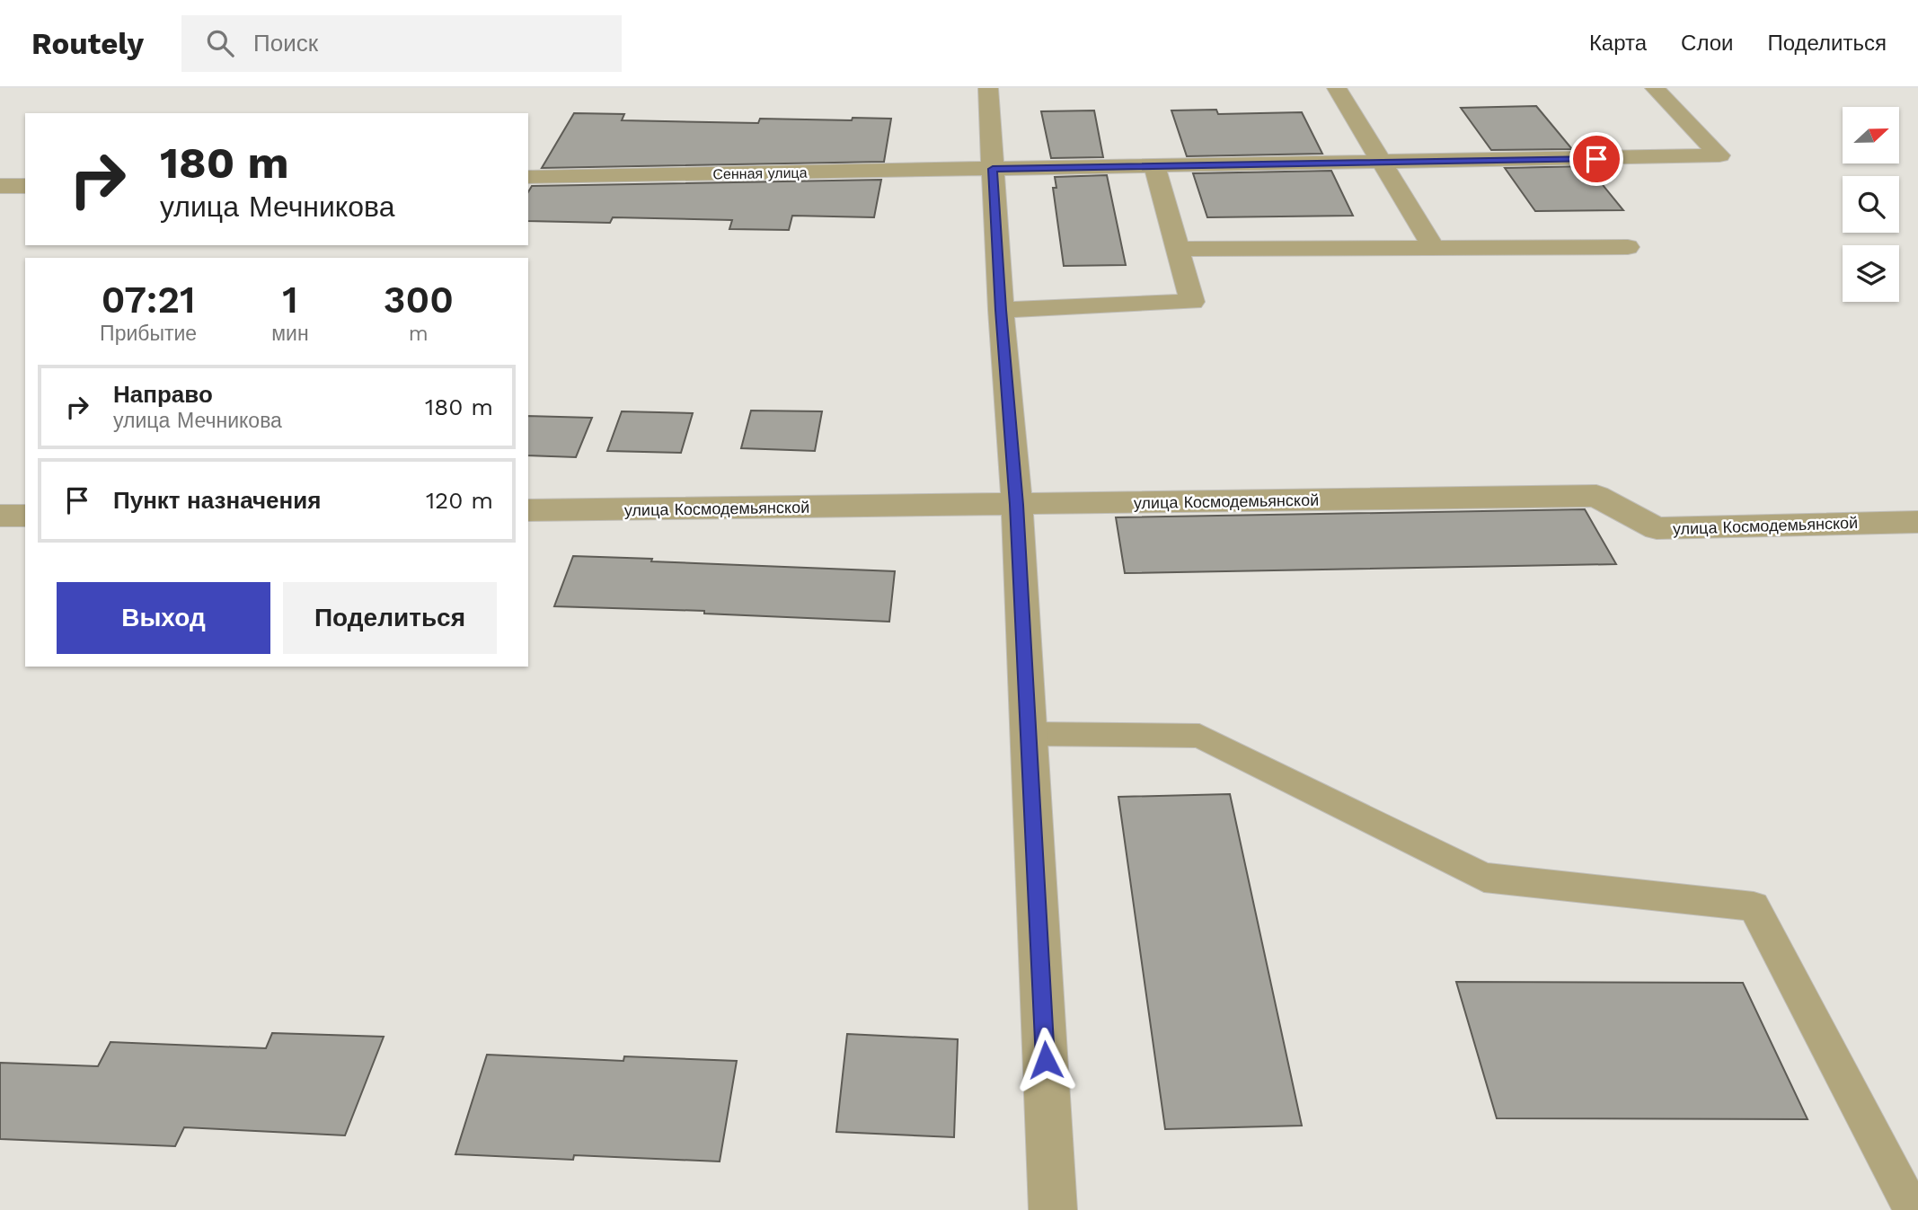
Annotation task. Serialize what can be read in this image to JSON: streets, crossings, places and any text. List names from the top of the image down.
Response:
{
  "streets": {
    "street": ["Сенная улица", "улица Космодемьянской"]
  },
  "north": "right",
  "page": {
    "header": "Routely",
    "search": "Поиск",
    "nav": ["Карта", "Слои", "Поделиться"],
    "turn": ["180 m", "улица Мечникова"],
    "eta": [
      "07:21",
      "Прибытие",
      "1",
      "мин",
      "300",
      "m"
    ],
    "list": [
      {
        "name": "Направо",
        "note": "улица Мечникова",
        "value": "180 m"
      },
      {
        "name": "Пункт назначения",
        "value": "120 m"
      }
    ],
    "buttons": ["Выход", "Поделиться"]
  }
}
